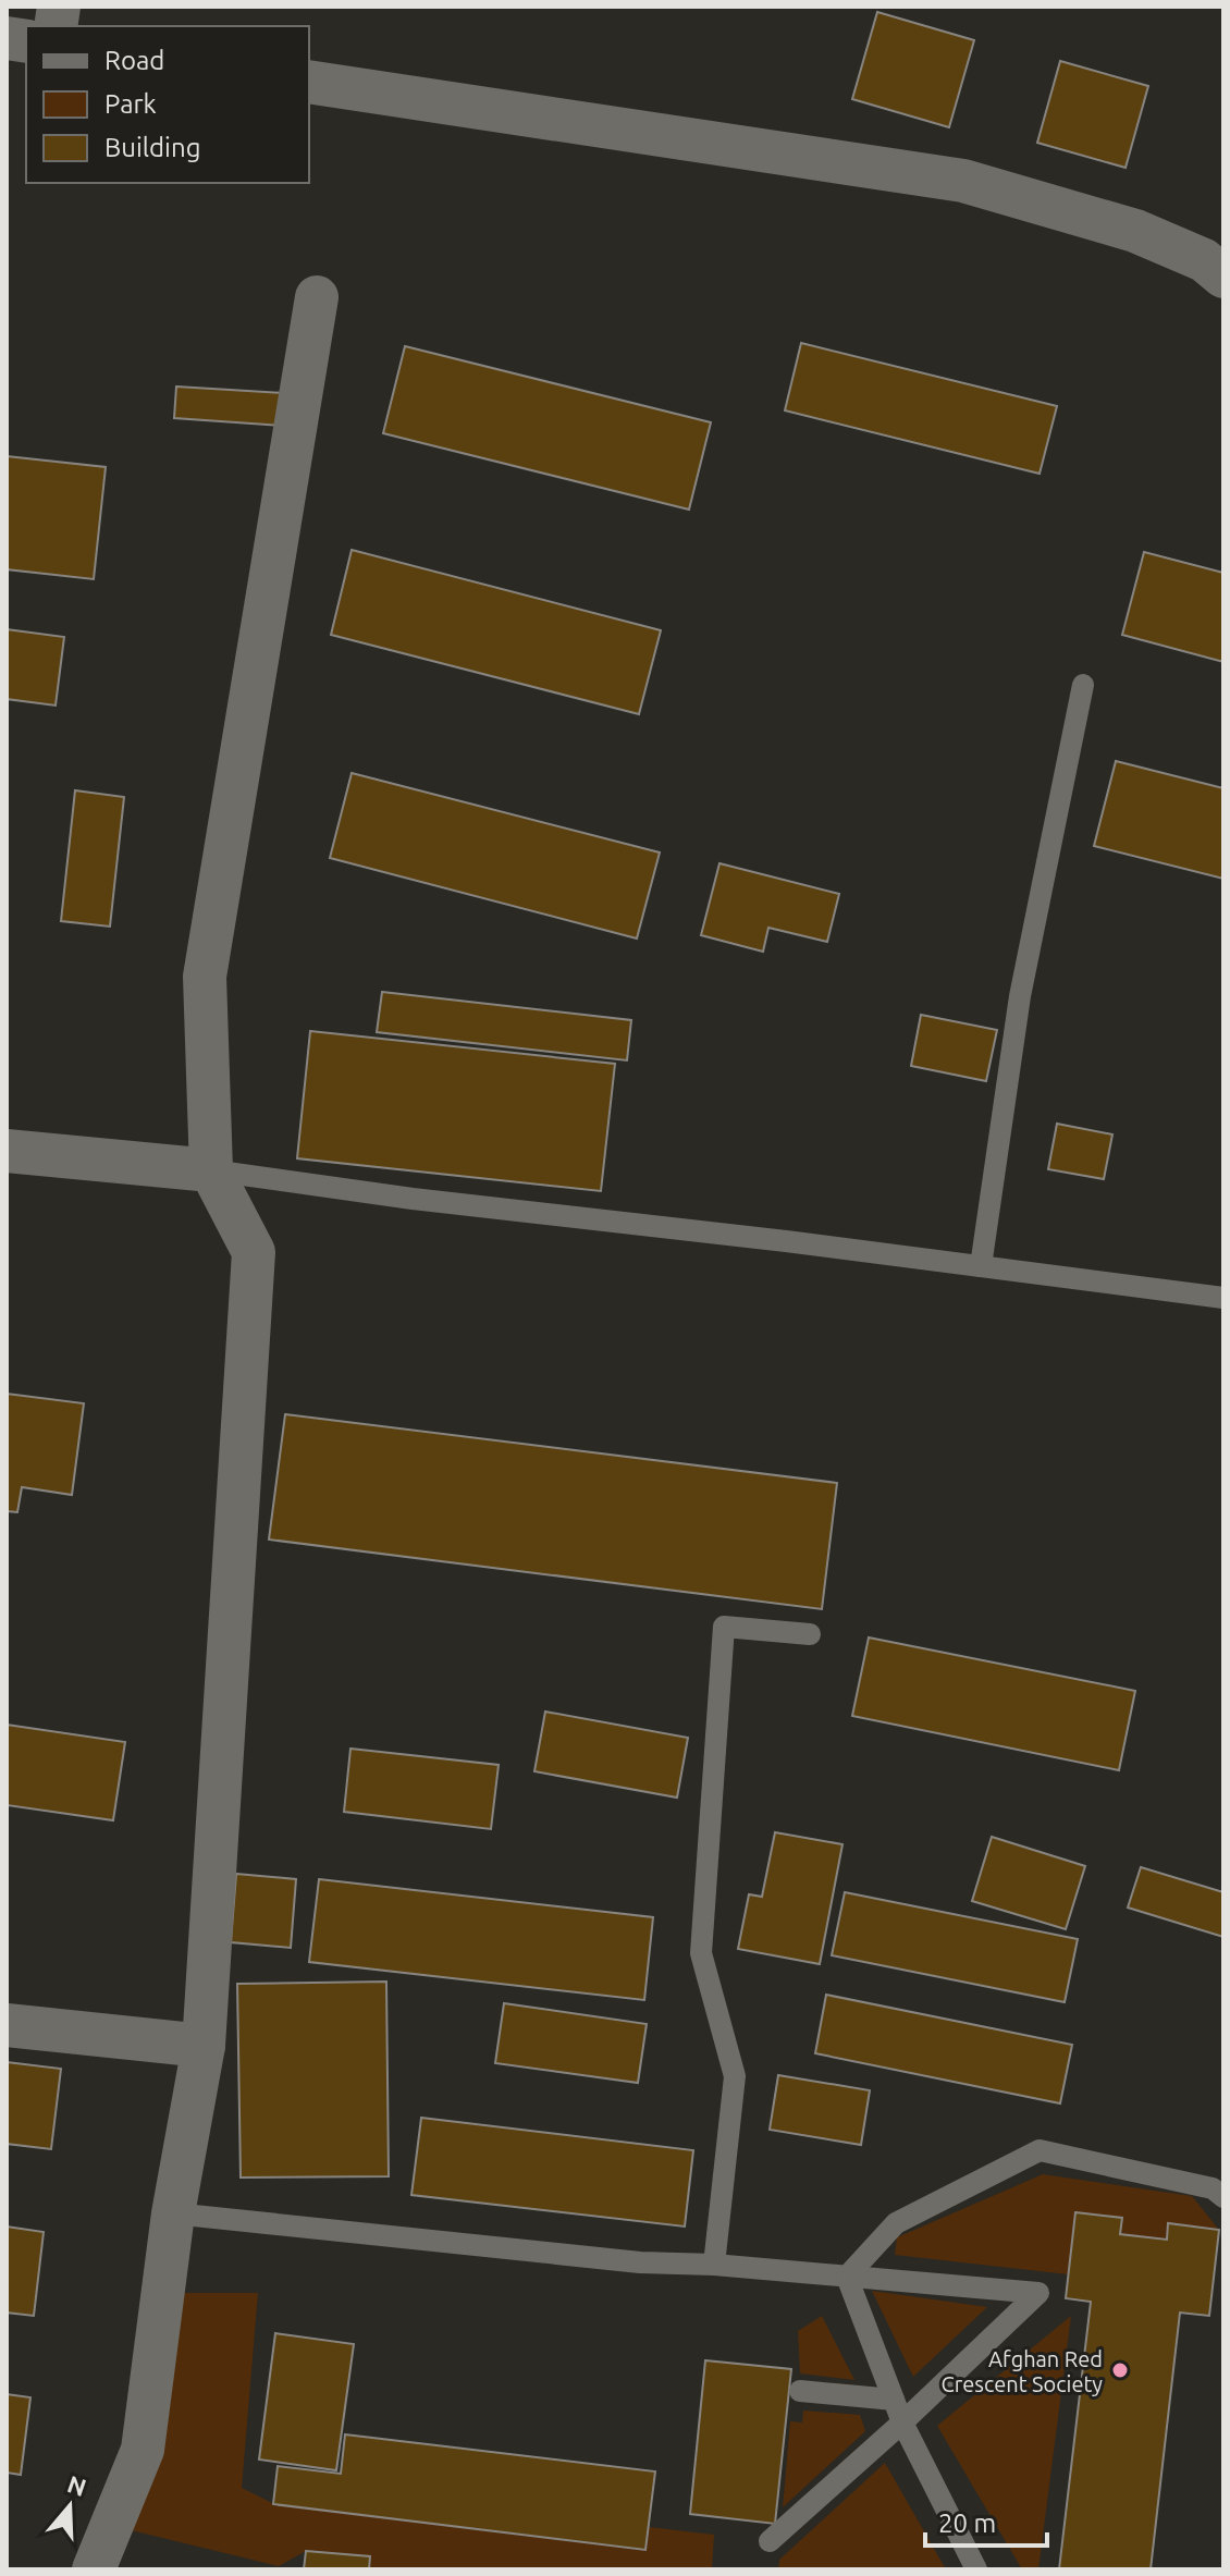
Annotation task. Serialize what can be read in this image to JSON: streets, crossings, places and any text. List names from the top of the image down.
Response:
{
  "places": ["Afghan Red Crescent Society"],
  "legend": ["Road", "Park", "Building"],
  "scale_bar": "20 m",
  "north": "top"
}
